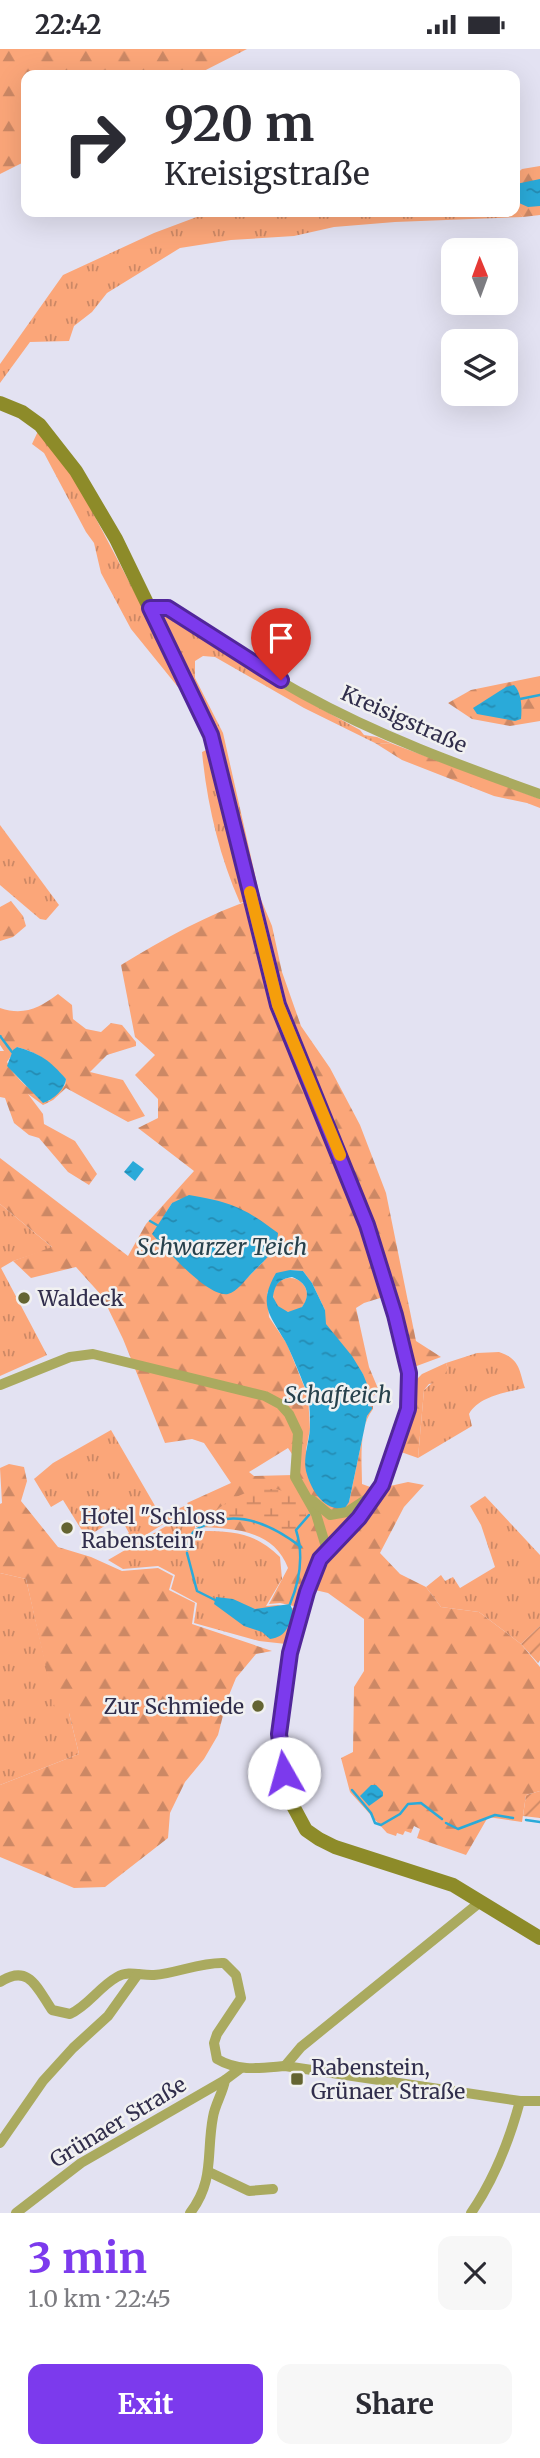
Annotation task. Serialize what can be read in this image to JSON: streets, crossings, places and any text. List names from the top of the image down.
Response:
{
  "streets": {
    "street": ["Kreisigstraße", "Grünaer Straße"]
  },
  "water": ["Schwarzer Teich", "Schafteich"],
  "places": {
    "other": ["Waldeck", "Hotel \"Schloss Rabenstein\"", "Zur Schmiede"],
    "transit": ["Rabenstein, Grünaer Straße"]
  },
  "north": "top",
  "page": {
    "status": "22:42",
    "turn": ["920 m", "Kreisigstraße"],
    "heading": ["3 min", "1.0 km · 22:45"],
    "buttons": ["Exit", "Share"]
  }
}
